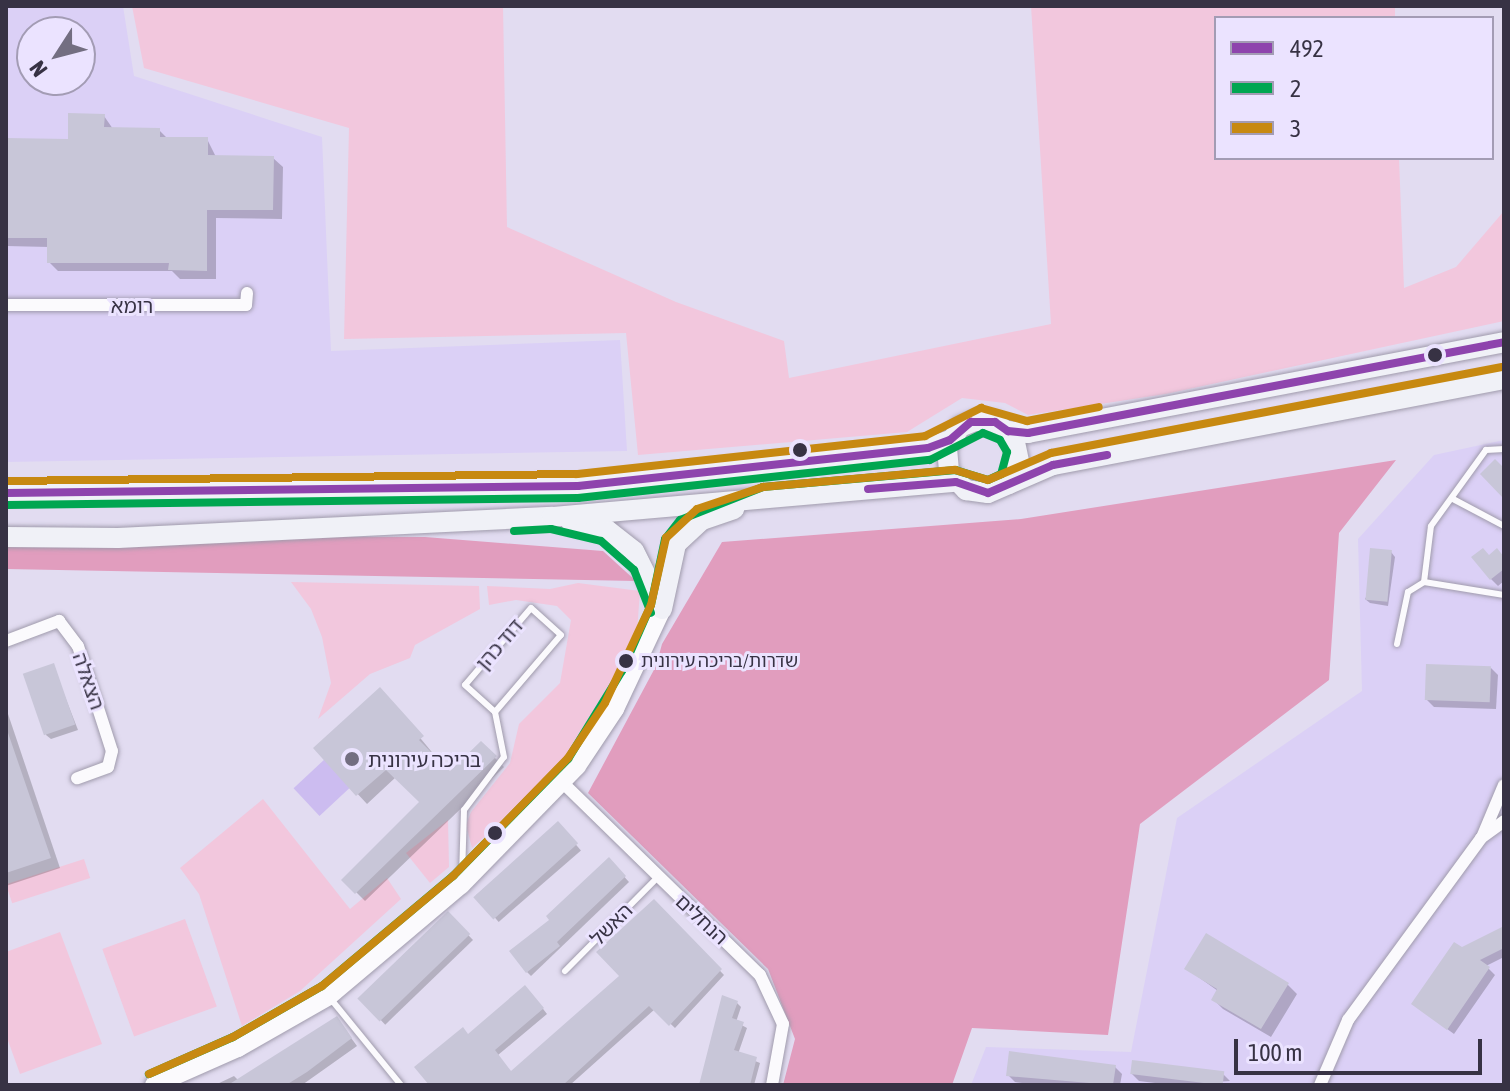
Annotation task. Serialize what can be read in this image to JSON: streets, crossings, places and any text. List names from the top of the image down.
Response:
{
  "streets": {
    "street": ["רומא", "הצאלה", "הנחלים"],
    "lane": ["דוד כהן", "האשל"]
  },
  "crossings": [
    ["הנחלים", "האשל"]
  ],
  "places": ["שדרות/בריכה עירונית", "בריכה עירונית"],
  "lines": ["transit line 492", "transit line 3", "transit line 2"],
  "legend": ["492", "2", "3"],
  "scale_bar": "100 m",
  "north": "bottom left"
}
